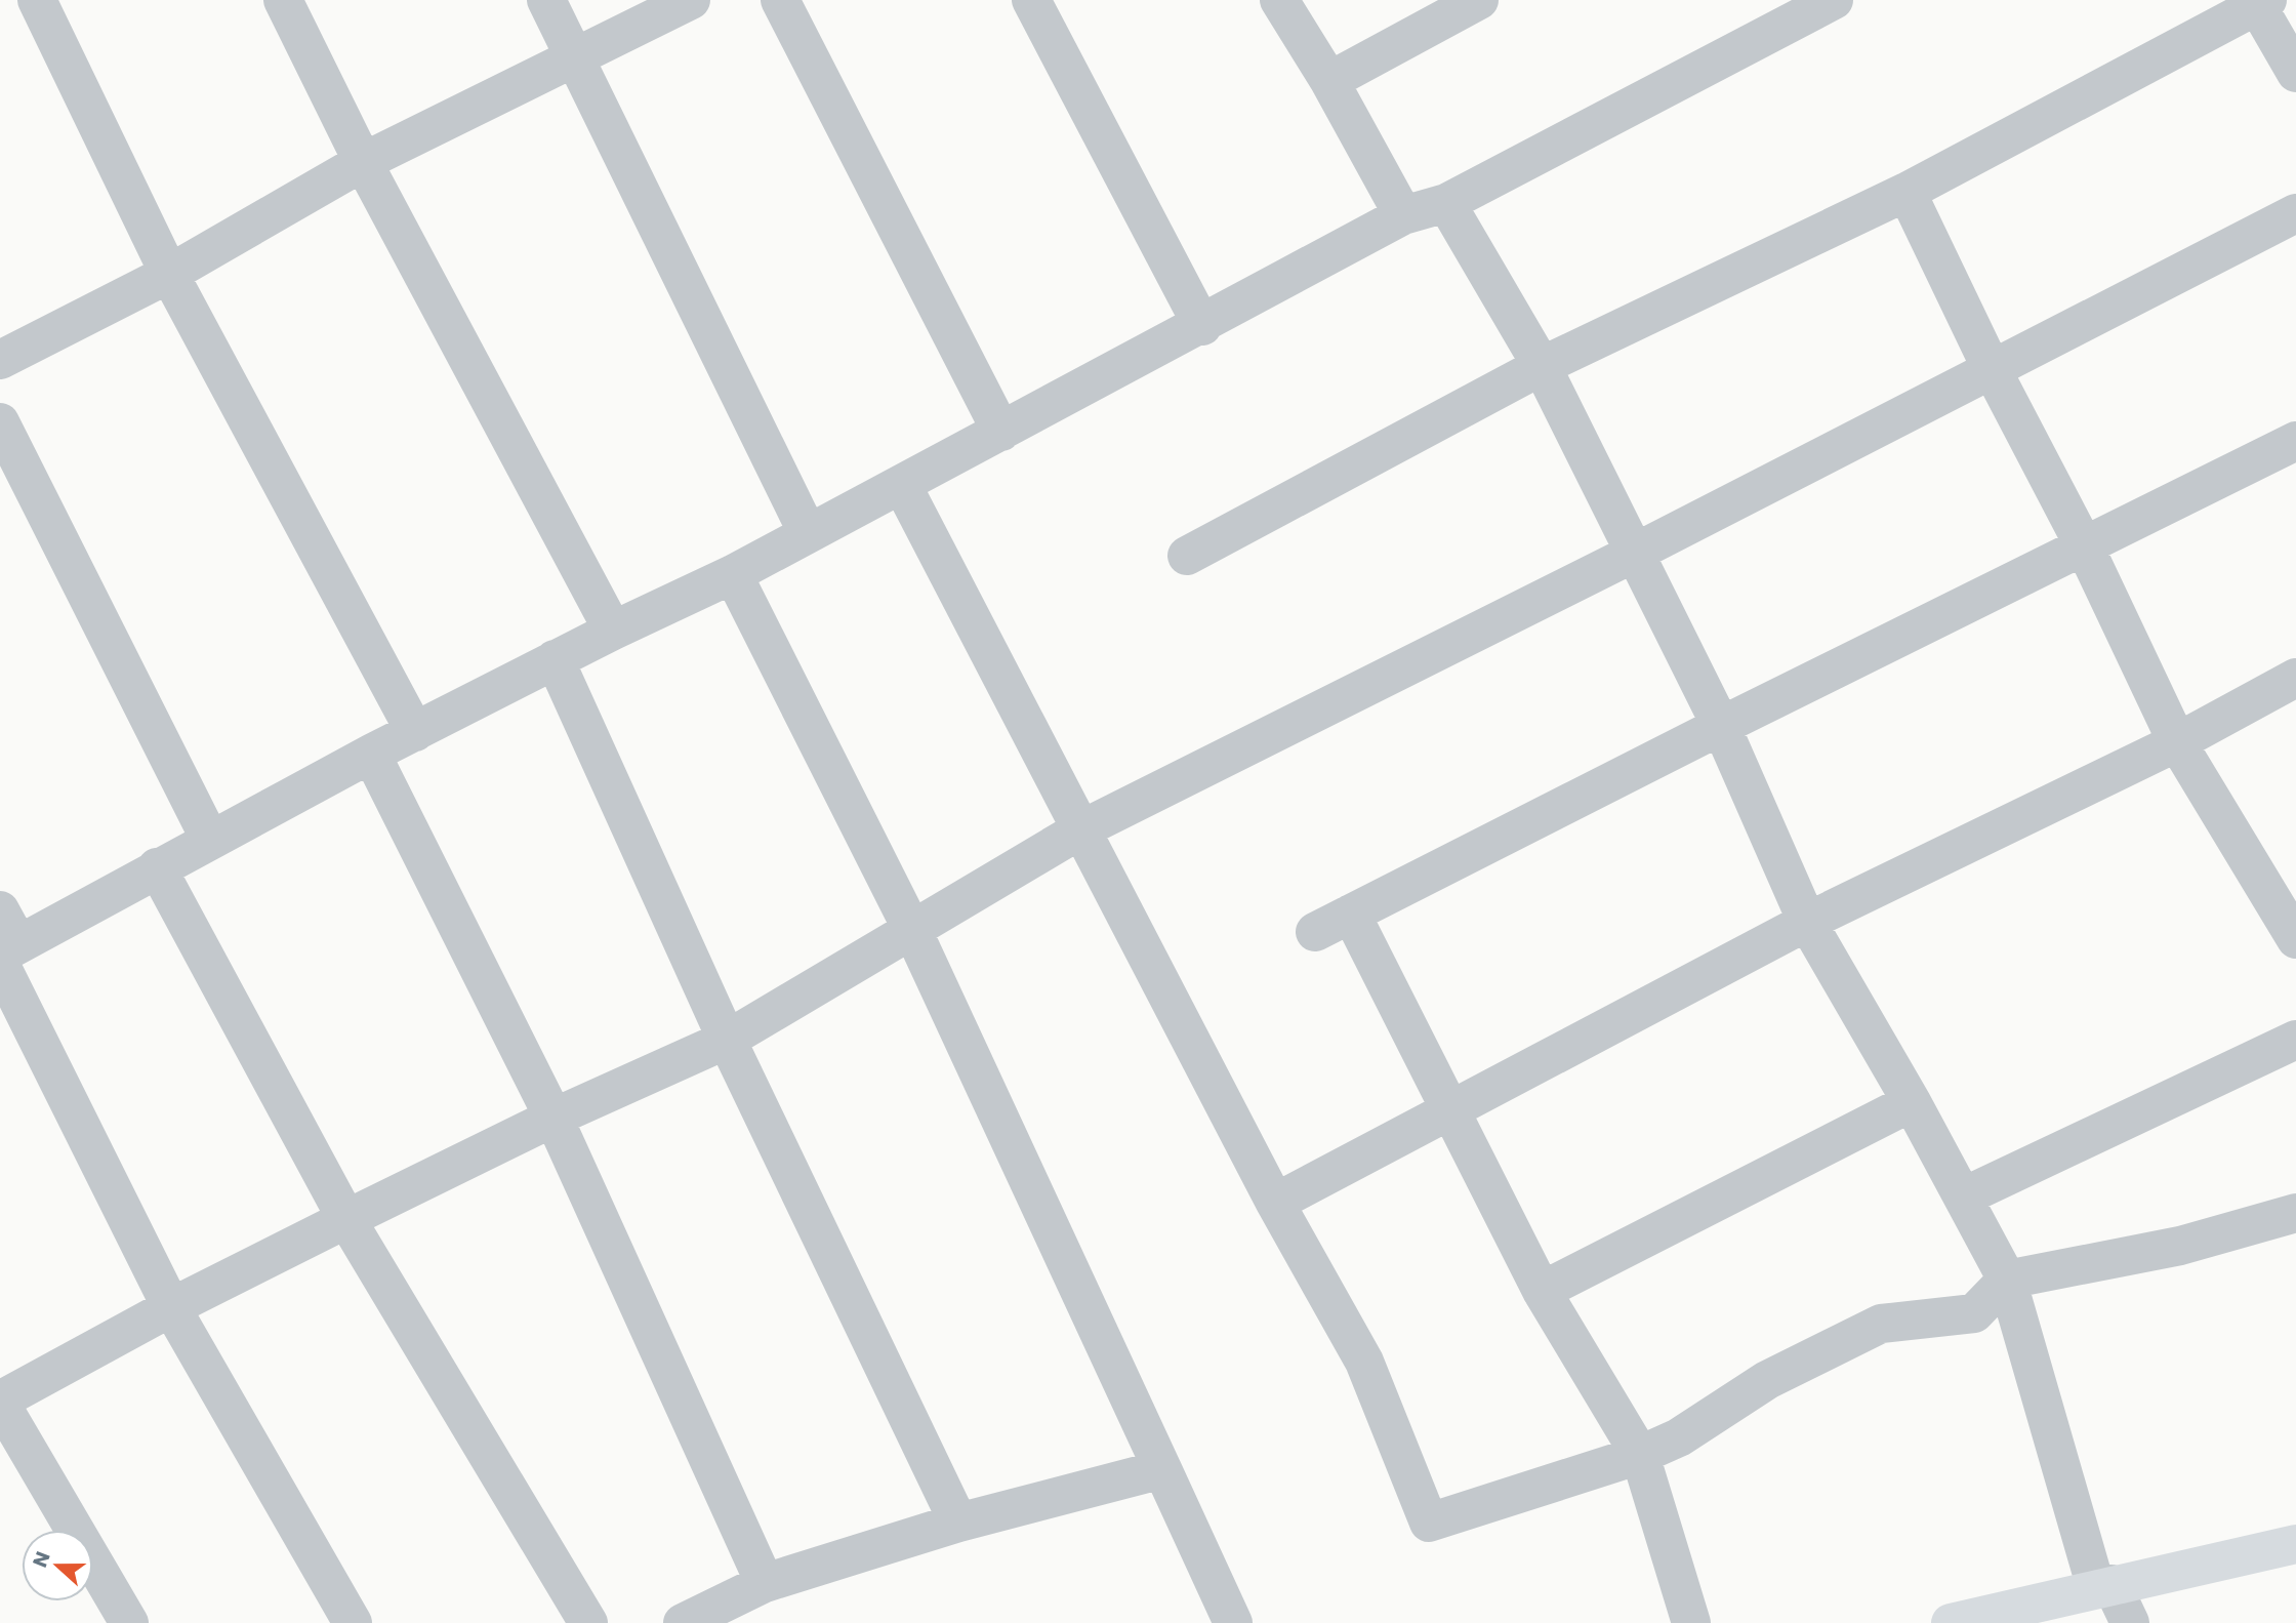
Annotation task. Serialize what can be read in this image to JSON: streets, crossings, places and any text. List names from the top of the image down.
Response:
{
  "north": "left"
}
